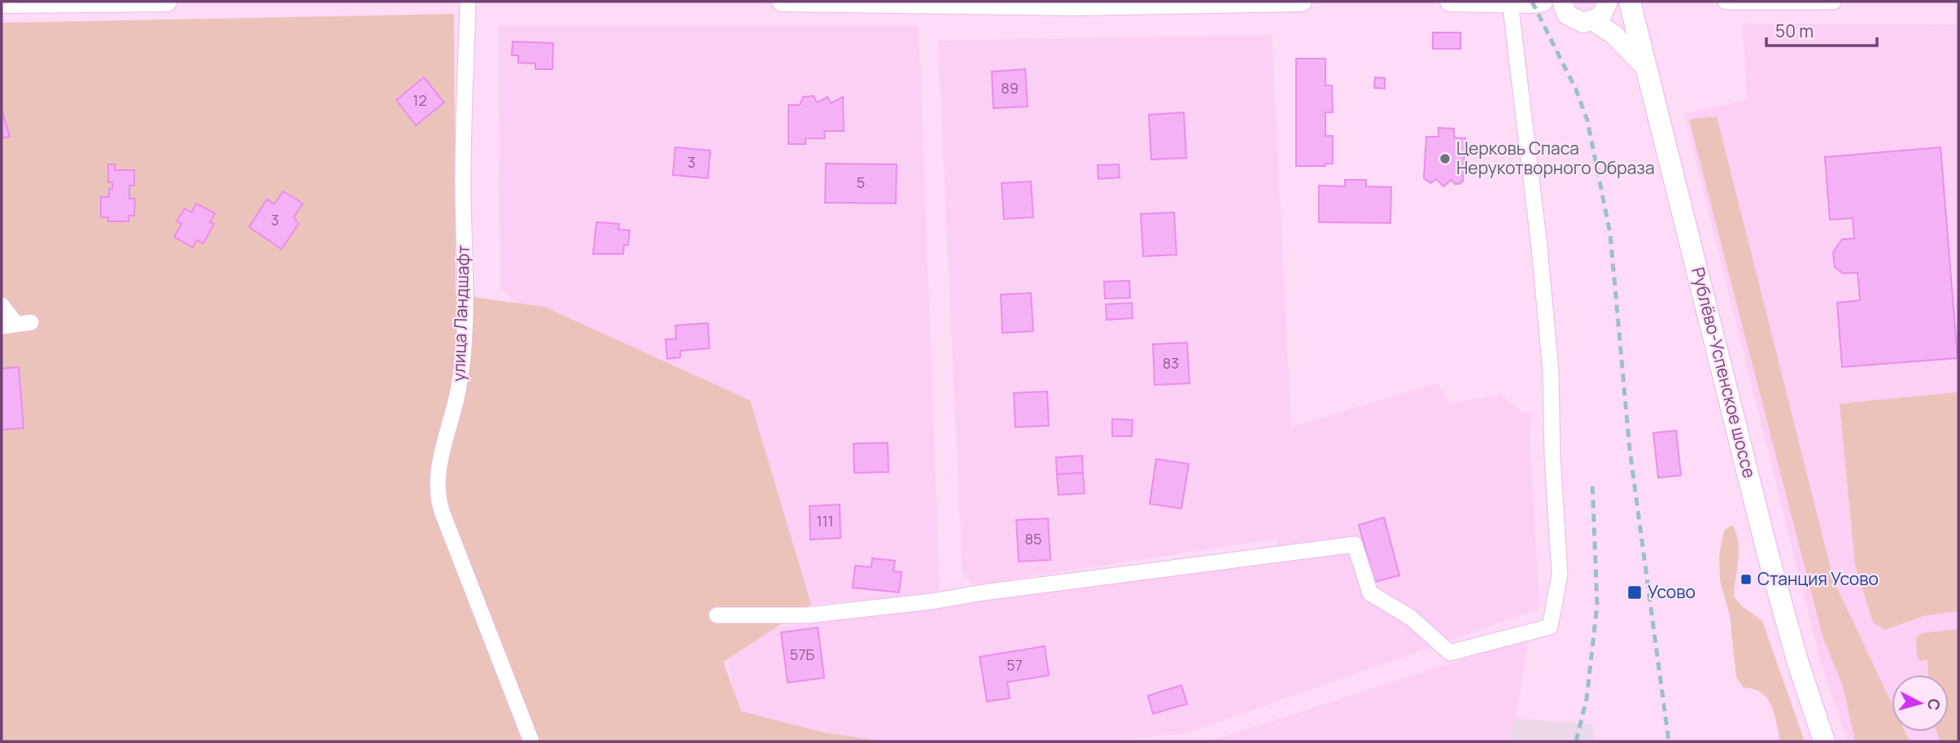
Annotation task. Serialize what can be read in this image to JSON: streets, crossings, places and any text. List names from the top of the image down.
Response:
{
  "streets": {
    "main road": ["Рублёво-Успенское шоссе"],
    "street": ["улица Ландшафт"]
  },
  "places": {
    "other": ["Церковь Спаса Нерукотворного Образа"],
    "transit": ["Станция Усово", "Усово"]
  },
  "house_numbers": [
    "89",
    "12",
    "3",
    "5",
    "3",
    "83",
    "111",
    "85",
    "57Б",
    "57"
  ],
  "scale_bar": "50 m",
  "north": "right"
}
